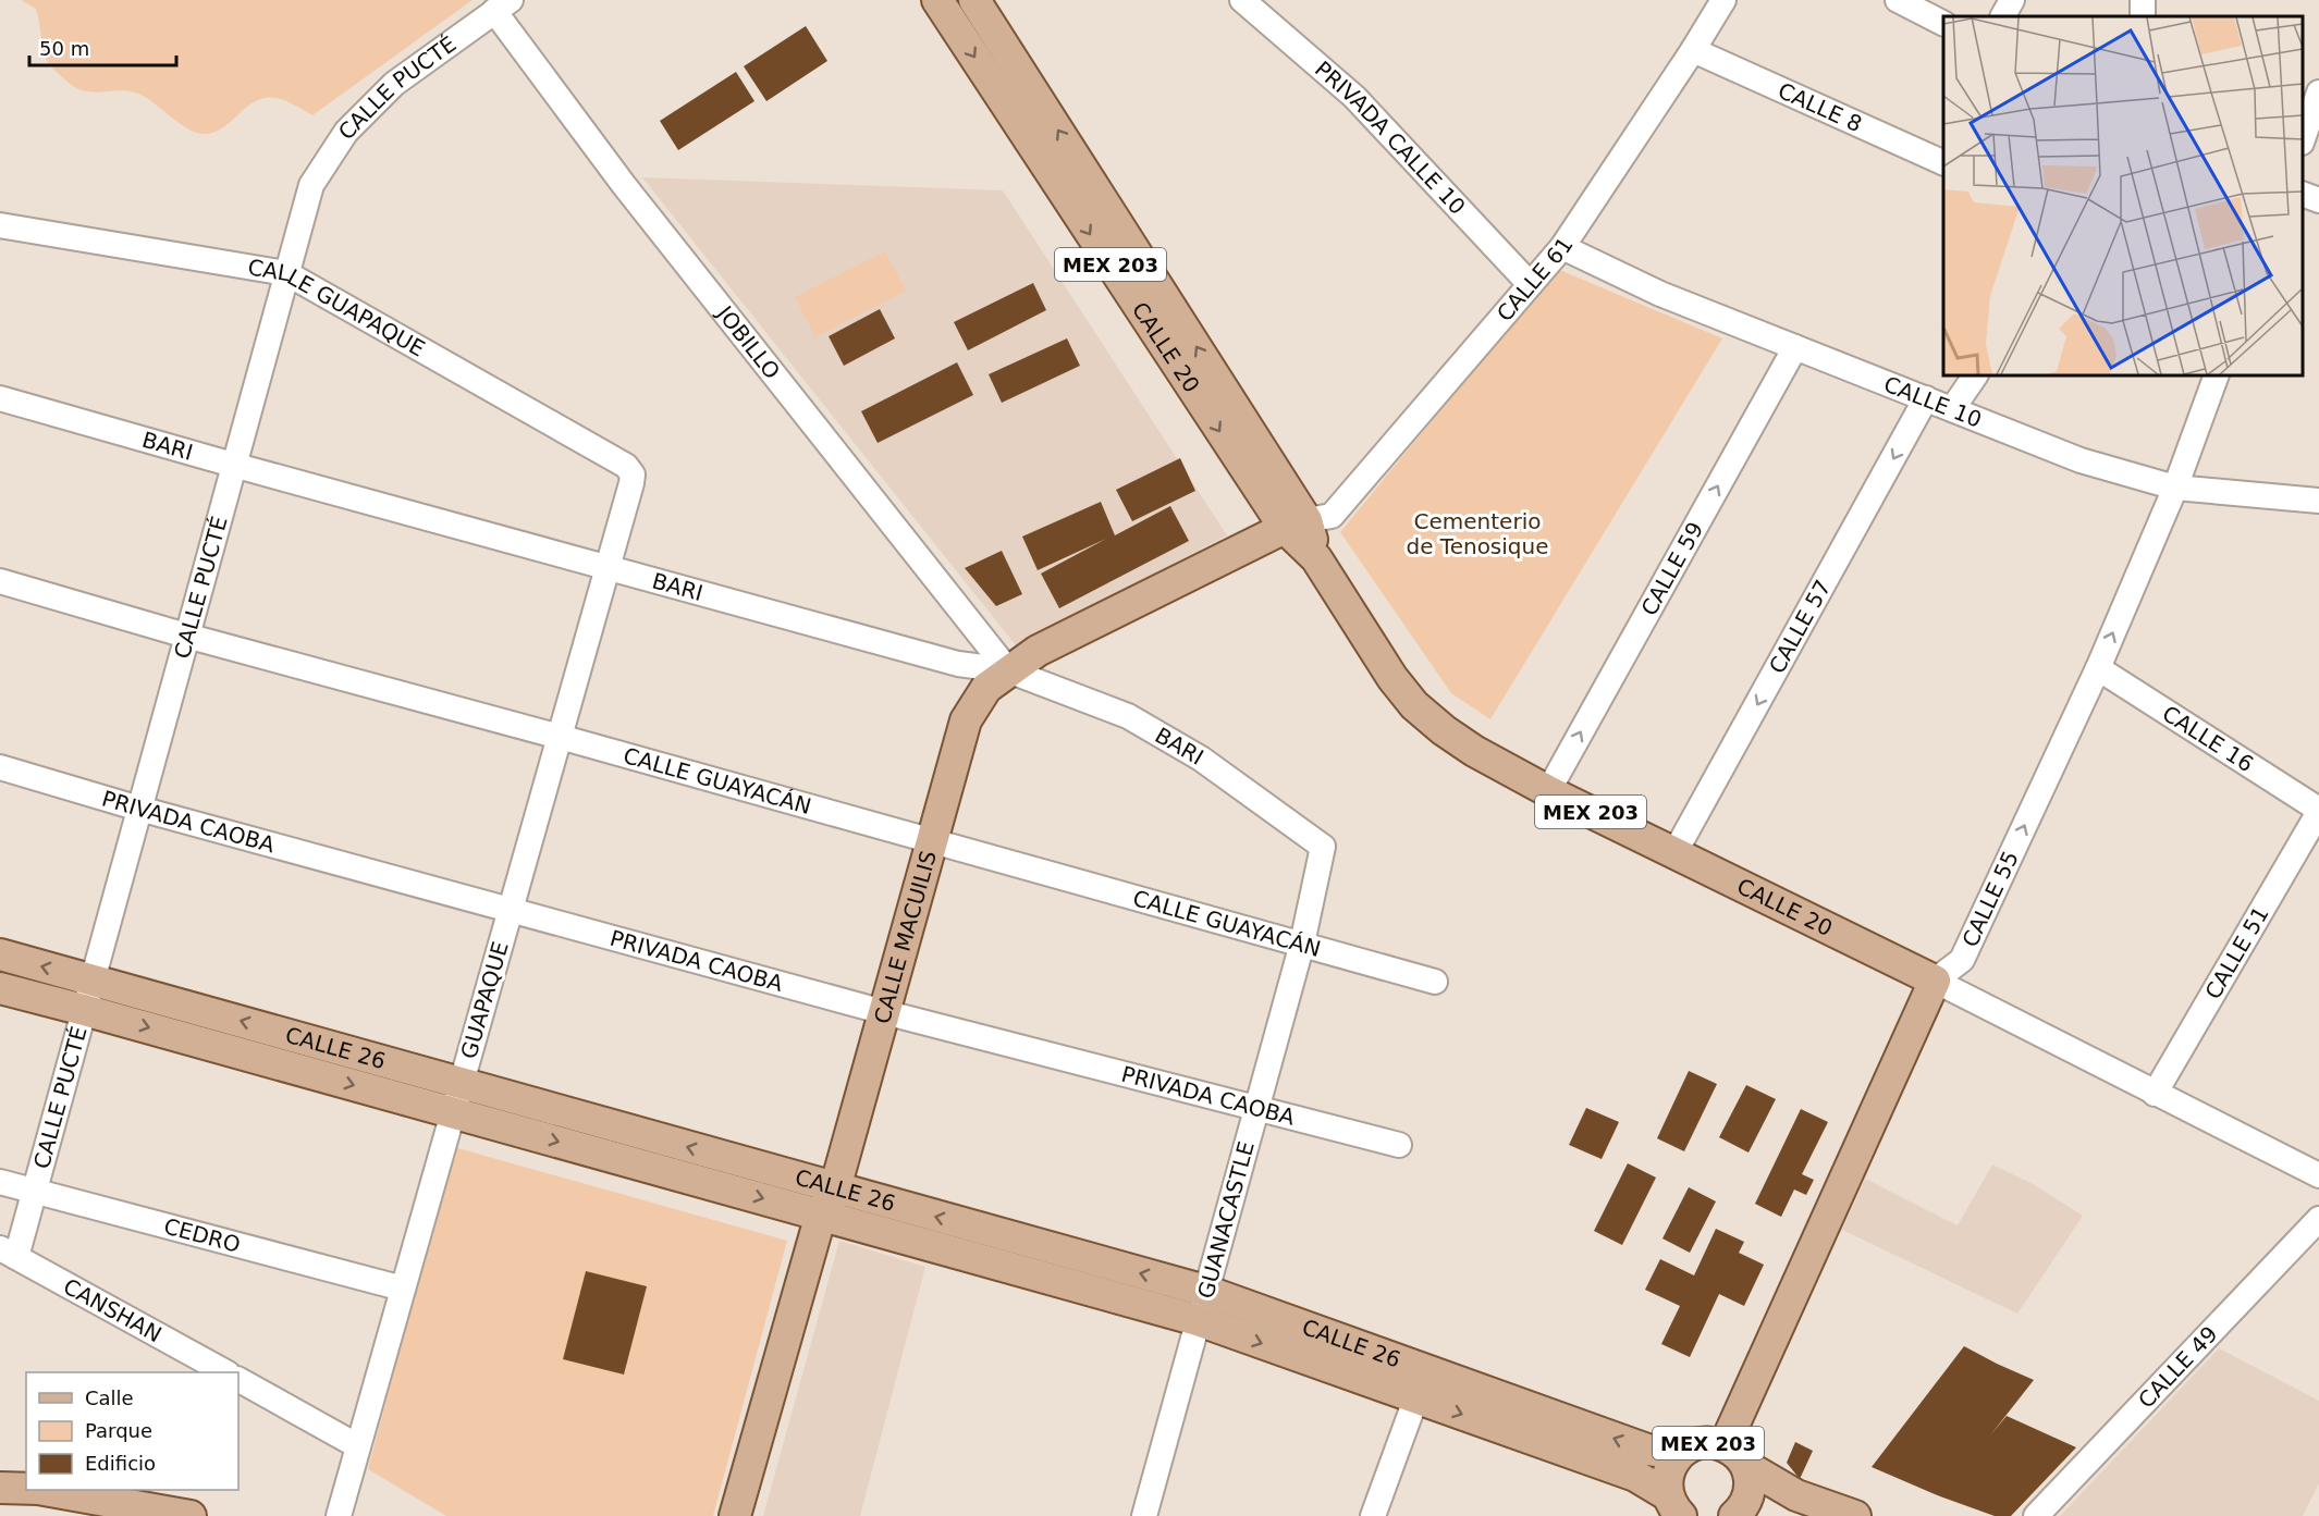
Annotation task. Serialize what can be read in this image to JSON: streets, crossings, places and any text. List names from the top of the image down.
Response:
{
  "streets": {
    "main road": [
      "MEX 203",
      "CALLE 20",
      "CALLE 55",
      "CALLE MACUILIS",
      "CALLE 26"
    ],
    "street": [
      "CALLE PUCTÉ",
      "CALLE 8",
      "PRIVADA CALLE 10",
      "CALLE 61",
      "CALLE GUAPAQUE",
      "JOBILLO",
      "CALLE 10",
      "BARI",
      "CALLE 59",
      "CALLE 57",
      "CALLE 16",
      "CALLE GUAYACÁN",
      "PRIVADA CAOBA",
      "CALLE 51",
      "GUAPAQUE",
      "GUANACASTLE",
      "CEDRO",
      "CANSHAN",
      "CALLE 49"
    ]
  },
  "crossings": [
    ["CALLE PUCTÉ", "CALLE GUAPAQUE"],
    ["CALLE PUCTÉ", "JOBILLO"],
    ["CALLE PUCTÉ", "BARI"],
    ["CALLE PUCTÉ", "CALLE GUAYACÁN"],
    ["CALLE PUCTÉ", "PRIVADA CAOBA"],
    ["CALLE PUCTÉ", "CALLE 26"],
    ["CALLE PUCTÉ", "CEDRO"],
    ["CALLE PUCTÉ", "CANSHAN"],
    ["CALLE 8", "CALLE 61"],
    ["PRIVADA CALLE 10", "CALLE 61"],
    ["MEX 203", "CALLE 55"],
    ["MEX 203", "CALLE 26"],
    ["CALLE 61", "CALLE 20"],
    ["CALLE 61", "CALLE 10"],
    ["CALLE 61", "CALLE MACUILIS"],
    ["CALLE GUAPAQUE", "GUAPAQUE"],
    ["JOBILLO", "BARI"],
    ["JOBILLO", "CALLE MACUILIS"],
    ["CALLE 20", "CALLE 59"],
    ["CALLE 20", "CALLE 57"],
    ["CALLE 20", "CALLE 55"],
    ["CALLE 20", "CALLE MACUILIS"],
    ["CALLE 20", "CALLE 51"],
    ["CALLE 10", "CALLE 59"],
    ["CALLE 10", "CALLE 57"],
    ["CALLE 10", "CALLE 55"],
    ["BARI", "CALLE MACUILIS"],
    ["BARI", "GUAPAQUE"],
    ["BARI", "GUANACASTLE"],
    ["CALLE 16", "CALLE 55"],
    ["CALLE 16", "CALLE 51"],
    ["CALLE GUAYACÁN", "CALLE MACUILIS"],
    ["CALLE GUAYACÁN", "GUAPAQUE"],
    ["CALLE GUAYACÁN", "GUANACASTLE"],
    ["PRIVADA CAOBA", "CALLE MACUILIS"],
    ["PRIVADA CAOBA", "GUAPAQUE"],
    ["PRIVADA CAOBA", "GUANACASTLE"],
    ["CALLE MACUILIS", "CALLE 26"],
    ["GUAPAQUE", "CALLE 26"],
    ["GUAPAQUE", "CEDRO"],
    ["CALLE 26", "GUANACASTLE"]
  ],
  "one_way": ["CALLE 59", "CALLE 57", "CALLE 55"],
  "parks": ["Cementerio de Tenosique"],
  "legend": ["Calle", "Parque", "Edificio"],
  "scale_bar": "50 m"
}
